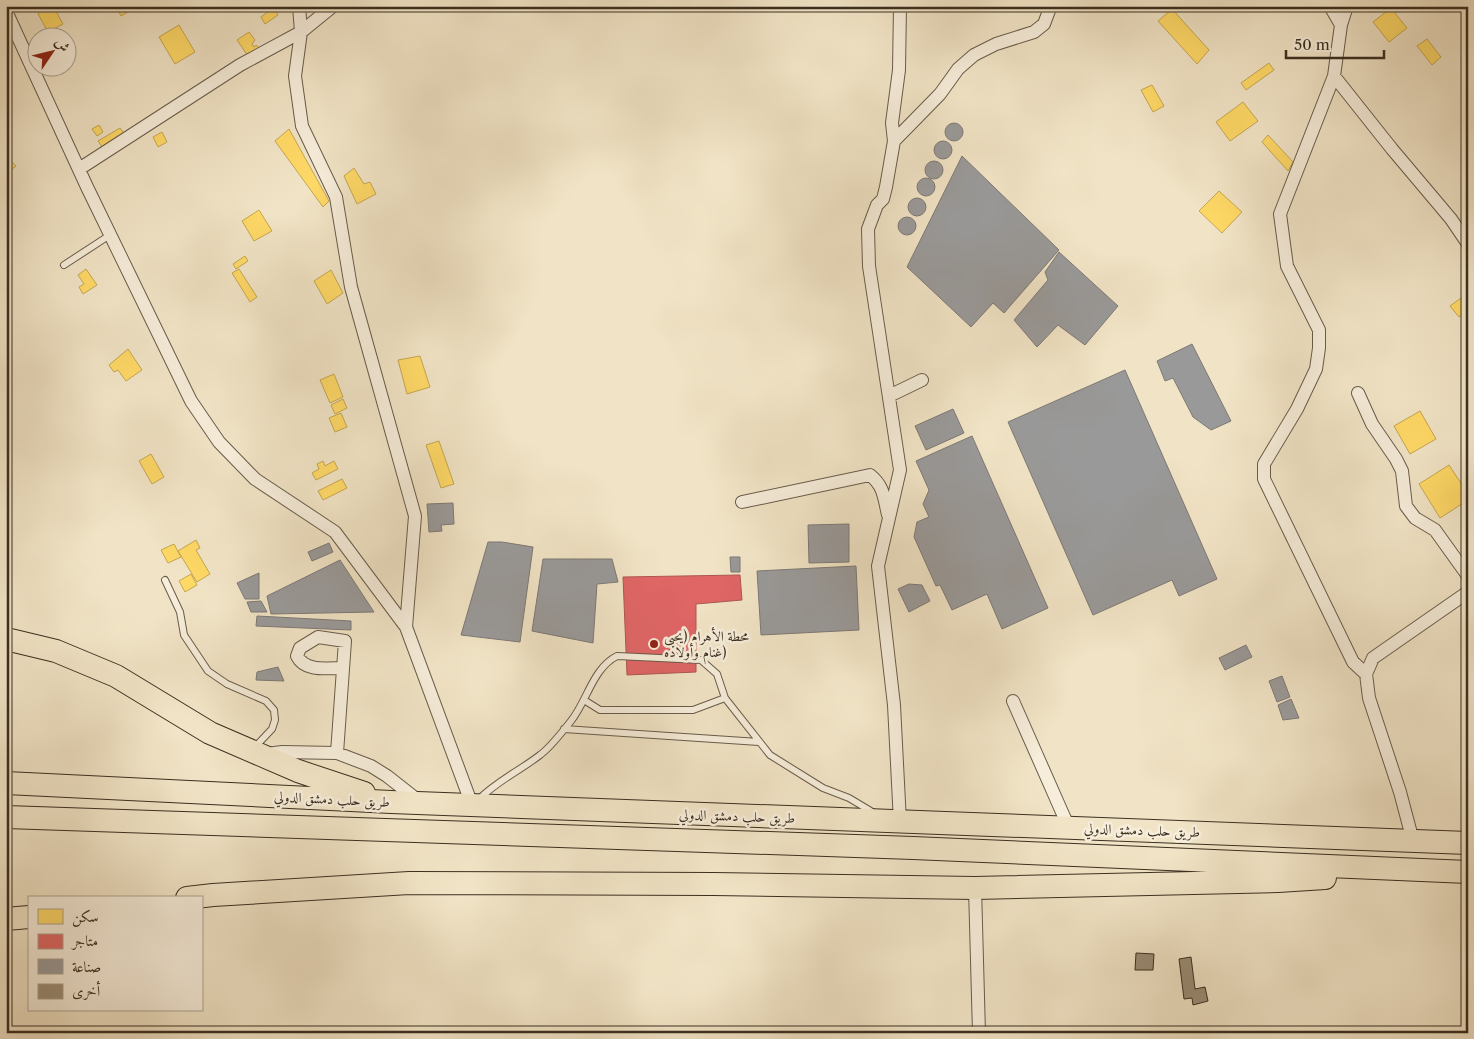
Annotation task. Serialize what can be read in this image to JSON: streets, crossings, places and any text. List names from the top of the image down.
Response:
{
  "streets": {
    "highway": ["طريق حلب دمشق الدولي"]
  },
  "places": ["محطة الأهرام (يحيى غنام وأولاده)"],
  "legend": [
    "سكن",
    "متاجر",
    "صناعة",
    "أخرى"
  ],
  "scale_bar": "50 m",
  "north": "top right"
}
